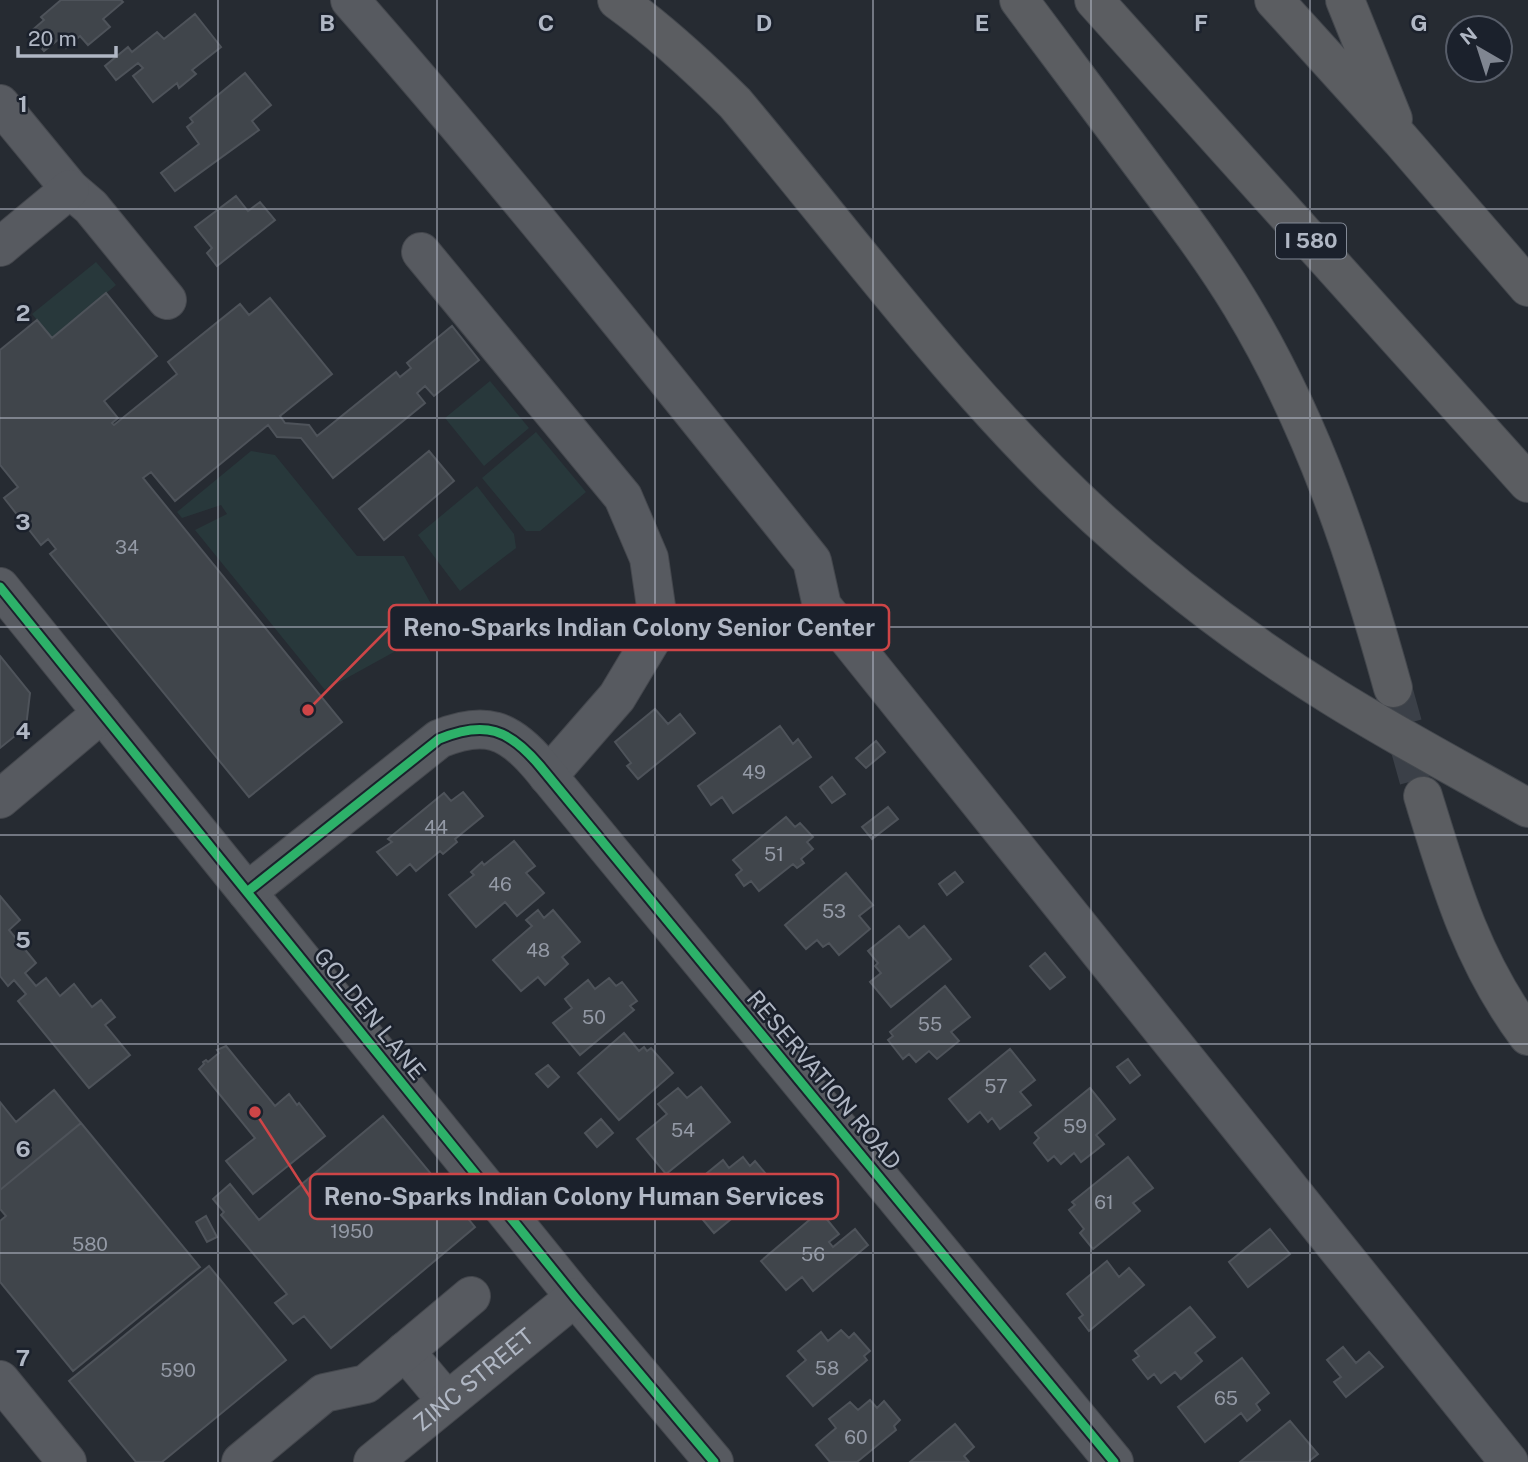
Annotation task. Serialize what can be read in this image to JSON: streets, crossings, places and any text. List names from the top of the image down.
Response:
{
  "streets": {
    "highway": ["I 580"],
    "street": ["GOLDEN LANE", "RESERVATION ROAD", "ZINC STREET"]
  },
  "crossings": [
    ["GOLDEN LANE", "RESERVATION ROAD"],
    ["GOLDEN LANE", "ZINC STREET"]
  ],
  "places": ["Reno-Sparks Indian Colony Senior Center", "Reno-Sparks Indian Colony Human Services"],
  "house_numbers": [
    "34",
    "49",
    "44",
    "51",
    "46",
    "53",
    "48",
    "50",
    "55",
    "57",
    "59",
    "54",
    "61",
    "1950",
    "580",
    "56",
    "58",
    "590",
    "65",
    "60"
  ],
  "scale_bar": "20 m",
  "north": "top left",
  "grid": {
    "columns": [
      "B",
      "C",
      "D",
      "E",
      "F",
      "G"
    ],
    "rows": [
      "1",
      "2",
      "3",
      "4",
      "5",
      "6",
      "7"
    ]
  }
}
